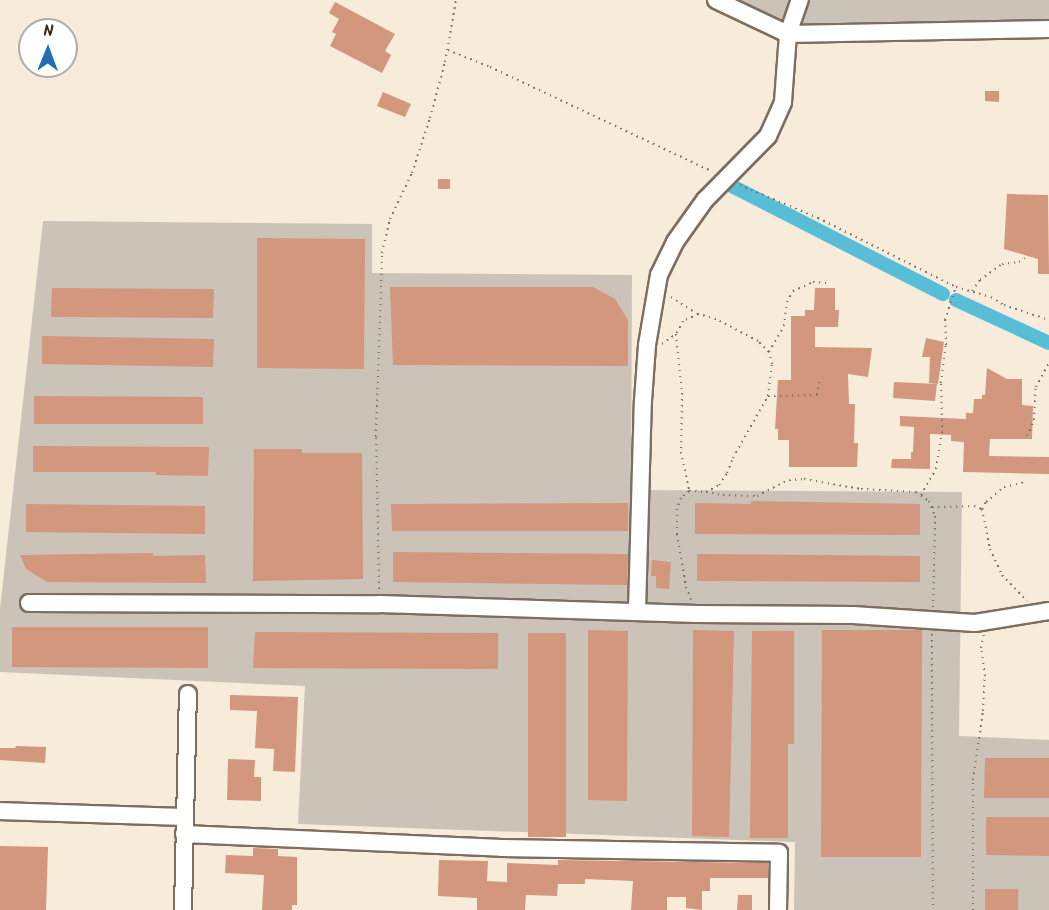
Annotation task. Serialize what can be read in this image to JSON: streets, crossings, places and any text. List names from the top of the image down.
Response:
{
  "north": "top"
}
